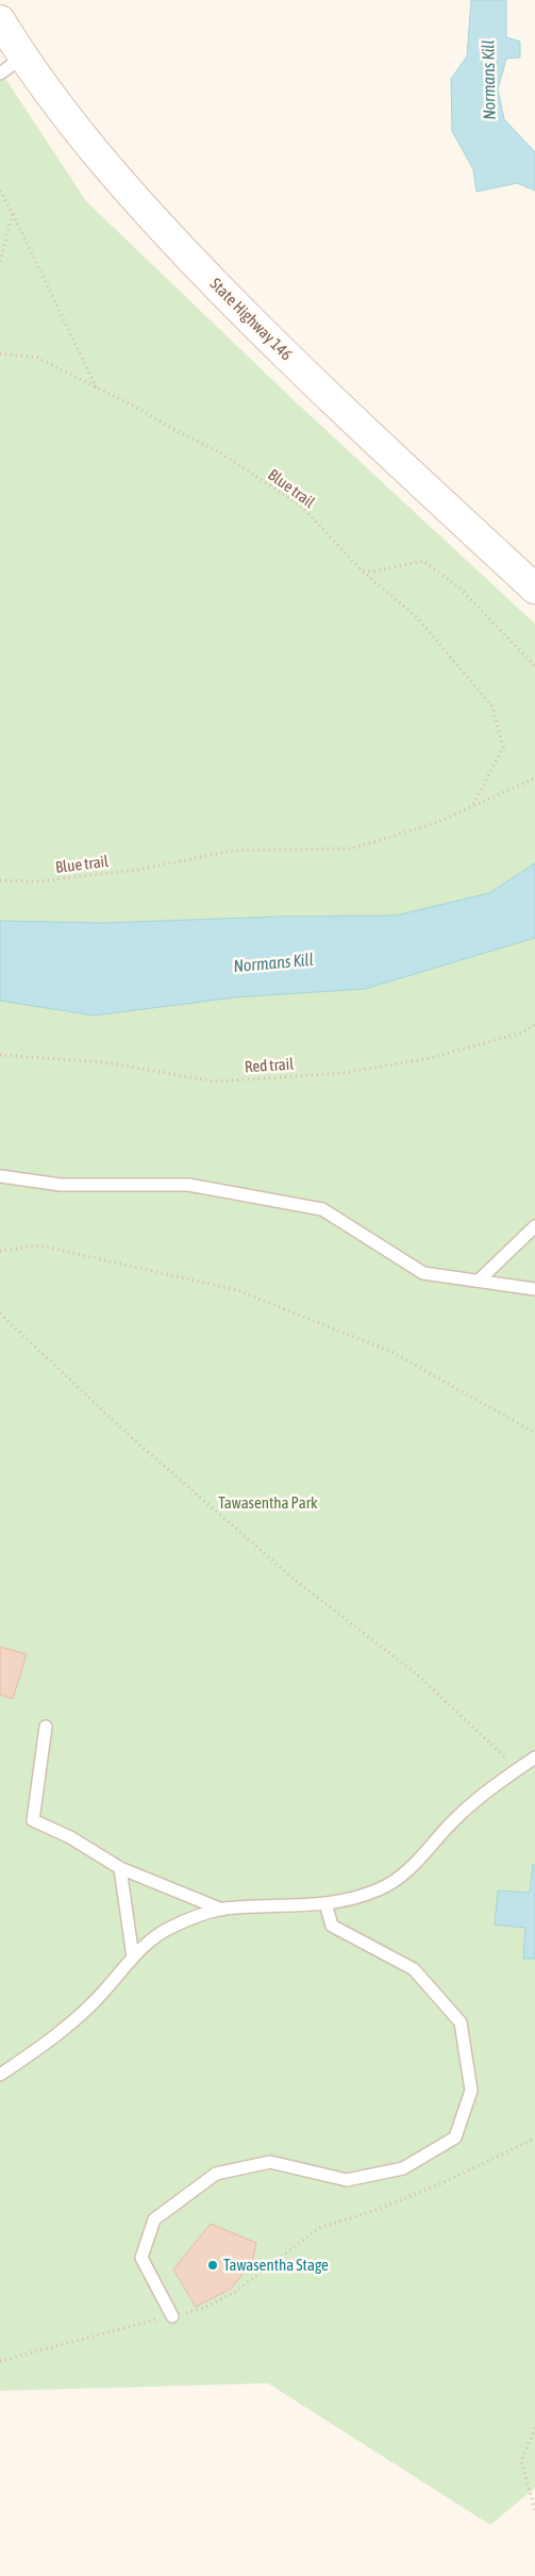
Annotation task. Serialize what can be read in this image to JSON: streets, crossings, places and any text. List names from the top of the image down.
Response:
{
  "streets": {
    "main road": ["State Highway 146"],
    "path": ["Blue trail", "Red trail"]
  },
  "water": ["Normans Kill"],
  "parks": ["Tawasentha Park"],
  "places": ["Tawasentha Stage"]
}
